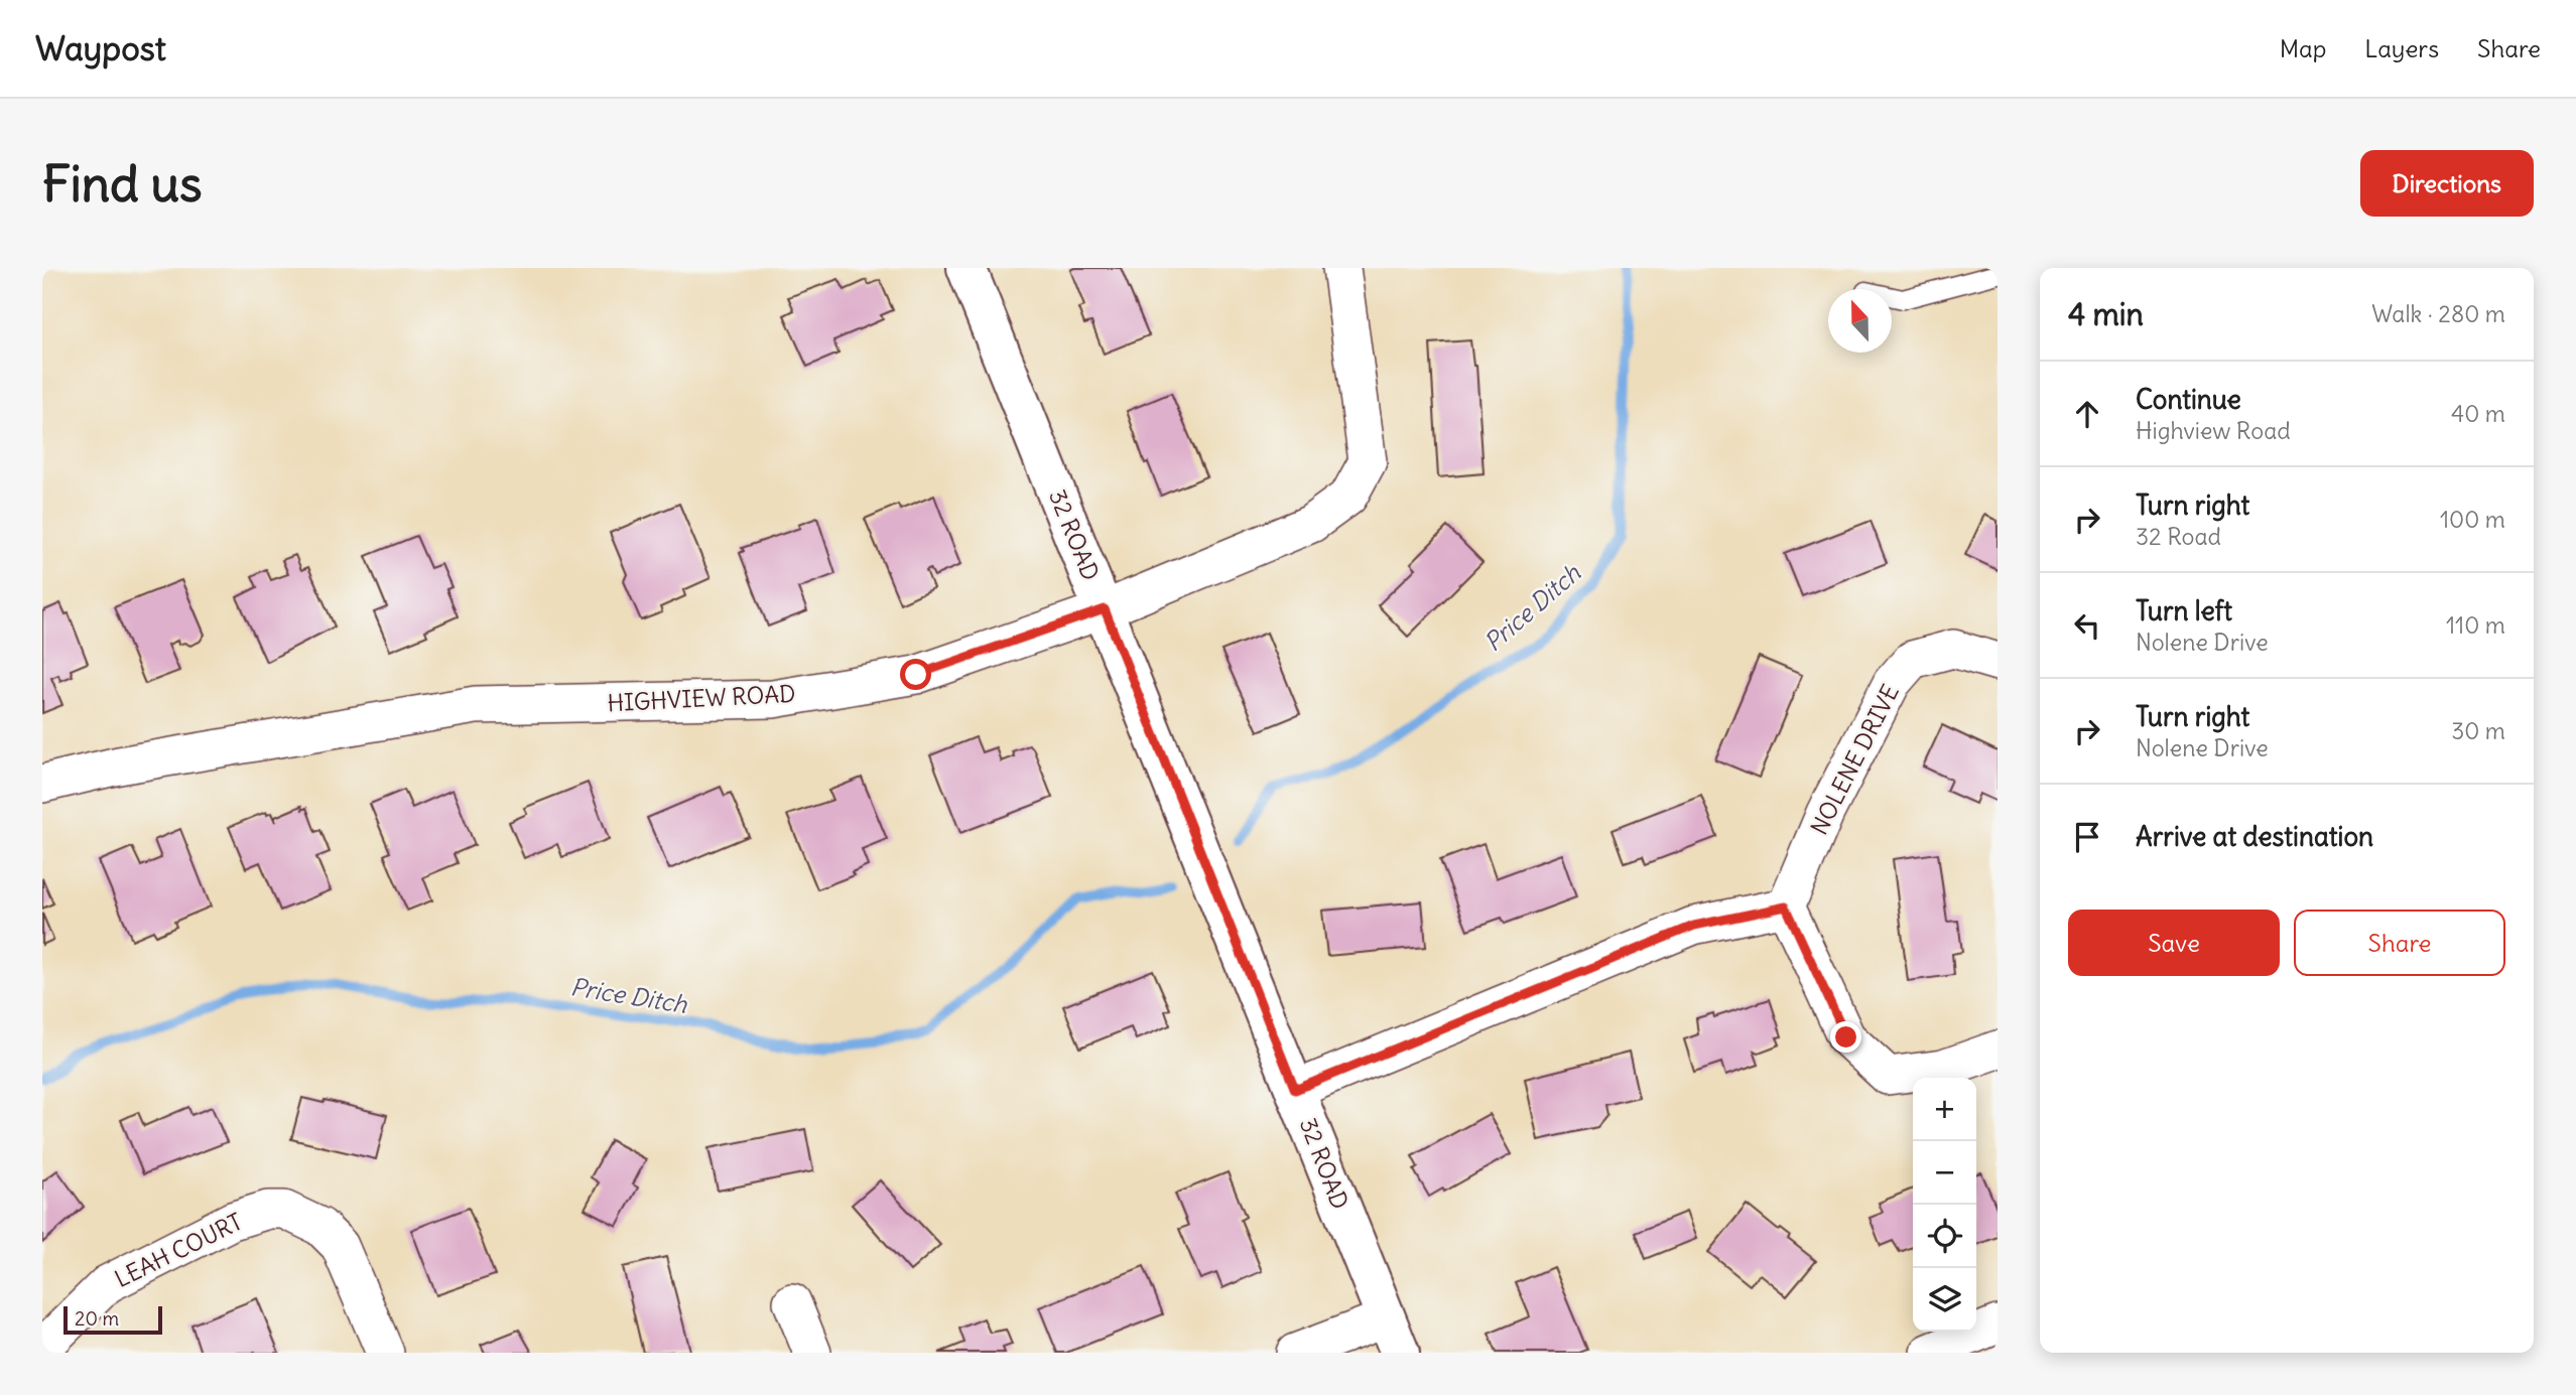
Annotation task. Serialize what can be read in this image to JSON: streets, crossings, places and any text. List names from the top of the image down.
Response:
{
  "streets": {
    "street": [
      "32 ROAD",
      "HIGHVIEW ROAD",
      "NOLENE DRIVE",
      "LEAH COURT"
    ]
  },
  "crossings": [
    ["32 ROAD", "HIGHVIEW ROAD"]
  ],
  "water": ["Price Ditch"],
  "scale_bar": "20 m",
  "north": "top",
  "page": {
    "header": "Waypost",
    "nav": ["Map", "Layers", "Share"],
    "buttons": [
      "Directions",
      ["Save", "Share"]
    ],
    "title": "Find us",
    "heading": ["4 min", "Walk · 280 m"],
    "list": [
      ["Continue", "Highview Road", "40 m"],
      ["Turn right", "32 Road", "100 m"],
      ["Turn left", "Nolene Drive", "110 m"],
      ["Turn right", "Nolene Drive", "30 m"],
      "Arrive at destination"
    ],
    "map_buttons": ["+", "−"],
    "scale": "20 m"
  }
}
